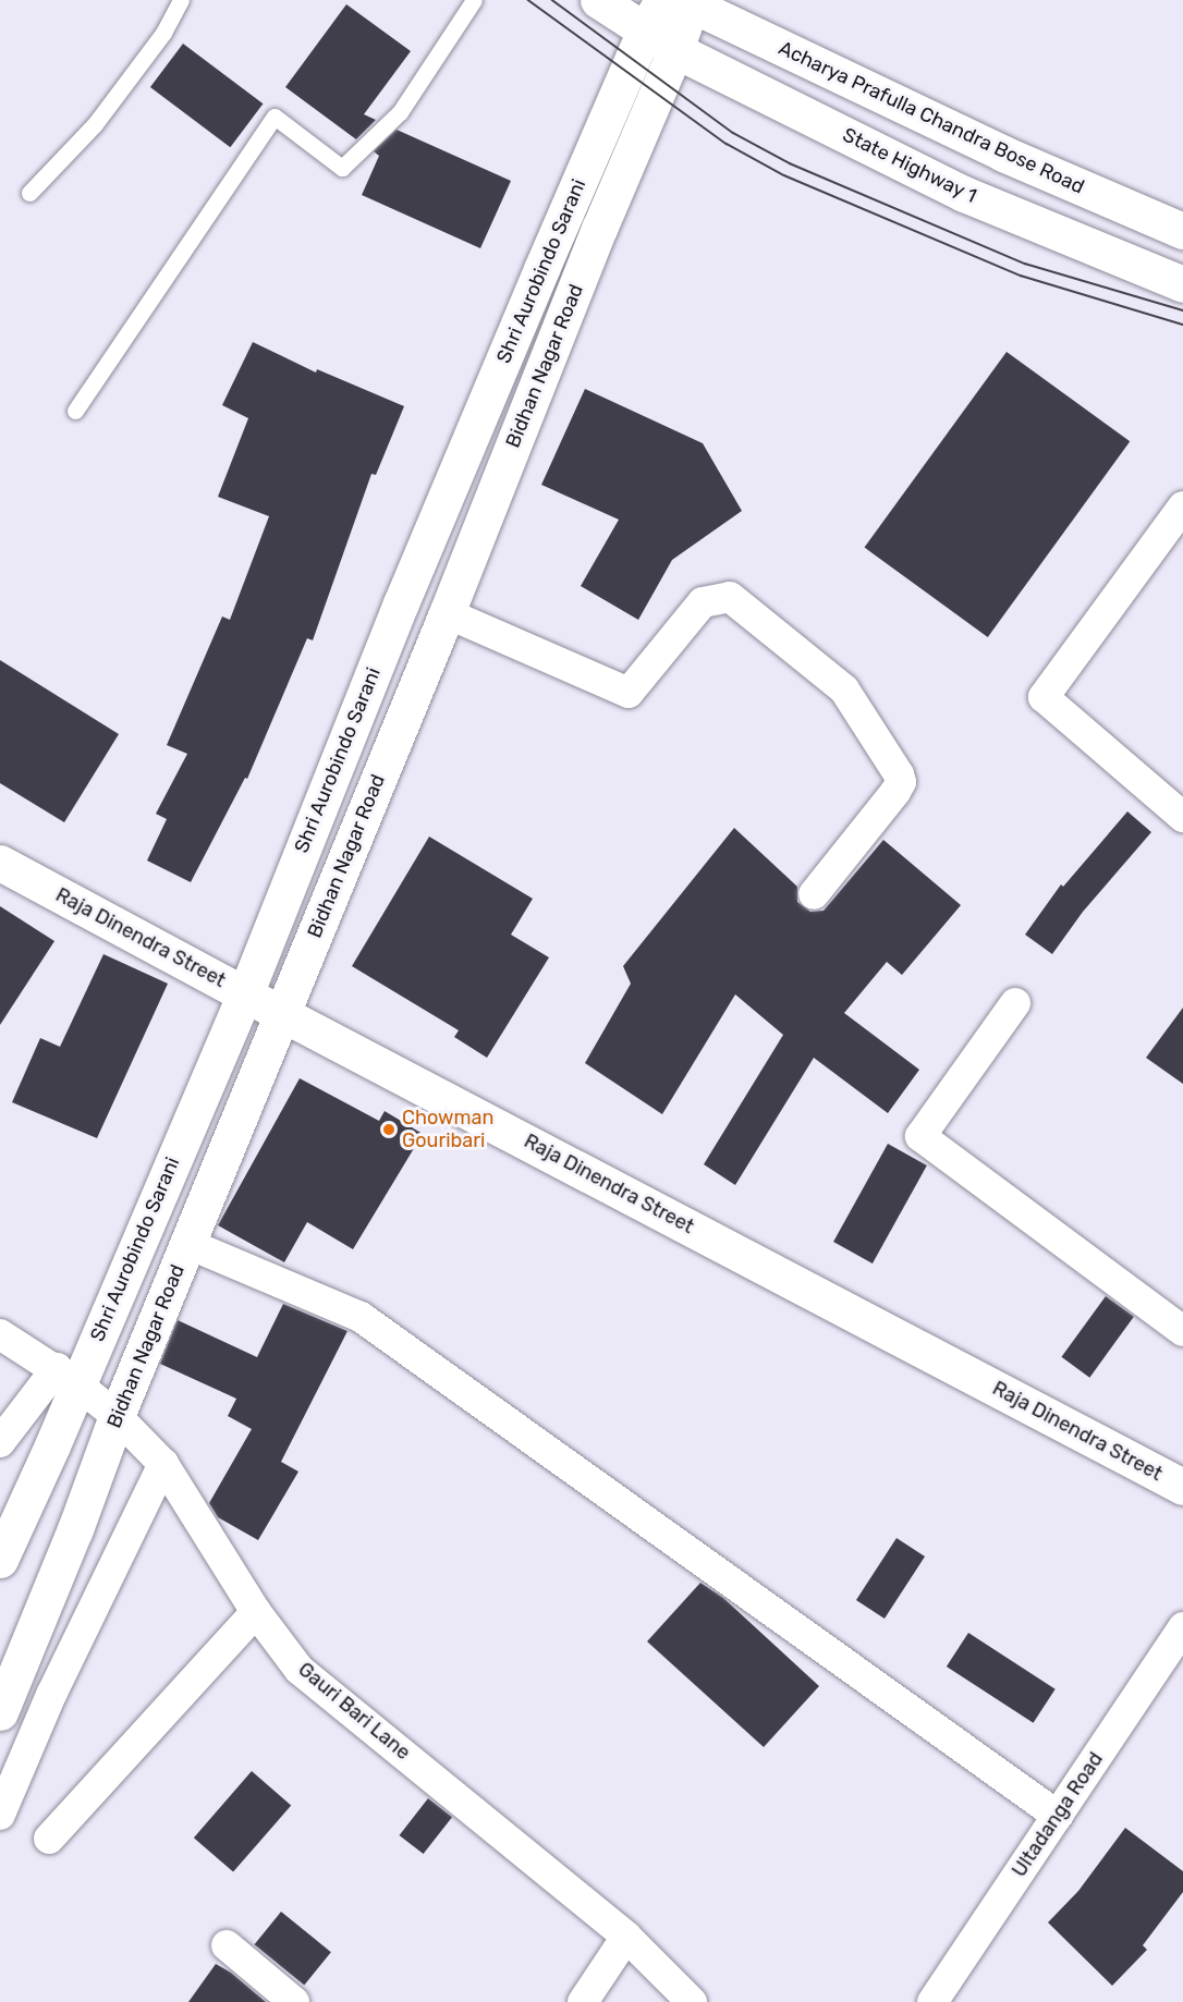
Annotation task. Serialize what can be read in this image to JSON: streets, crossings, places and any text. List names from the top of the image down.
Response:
{
  "streets": {
    "main road": [
      "Acharya Prafulla Chandra Bose Road",
      "State Highway 1",
      "Shri Aurobindo Sarani",
      "Bidhan Nagar Road",
      "Raja Dinendra Street"
    ],
    "street": ["Gauri Bari Lane", "Ultadanga Road"]
  },
  "crossings": [
    ["Acharya Prafulla Chandra Bose Road", "State Highway 1"],
    ["Acharya Prafulla Chandra Bose Road", "Shri Aurobindo Sarani"],
    ["State Highway 1", "Shri Aurobindo Sarani"],
    ["State Highway 1", "Bidhan Nagar Road"],
    ["Shri Aurobindo Sarani", "Raja Dinendra Street"],
    ["Shri Aurobindo Sarani", "Gauri Bari Lane"],
    ["Bidhan Nagar Road", "Raja Dinendra Street"],
    ["Bidhan Nagar Road", "Gauri Bari Lane"]
  ],
  "places": ["Chowman Gouribari"]
}
